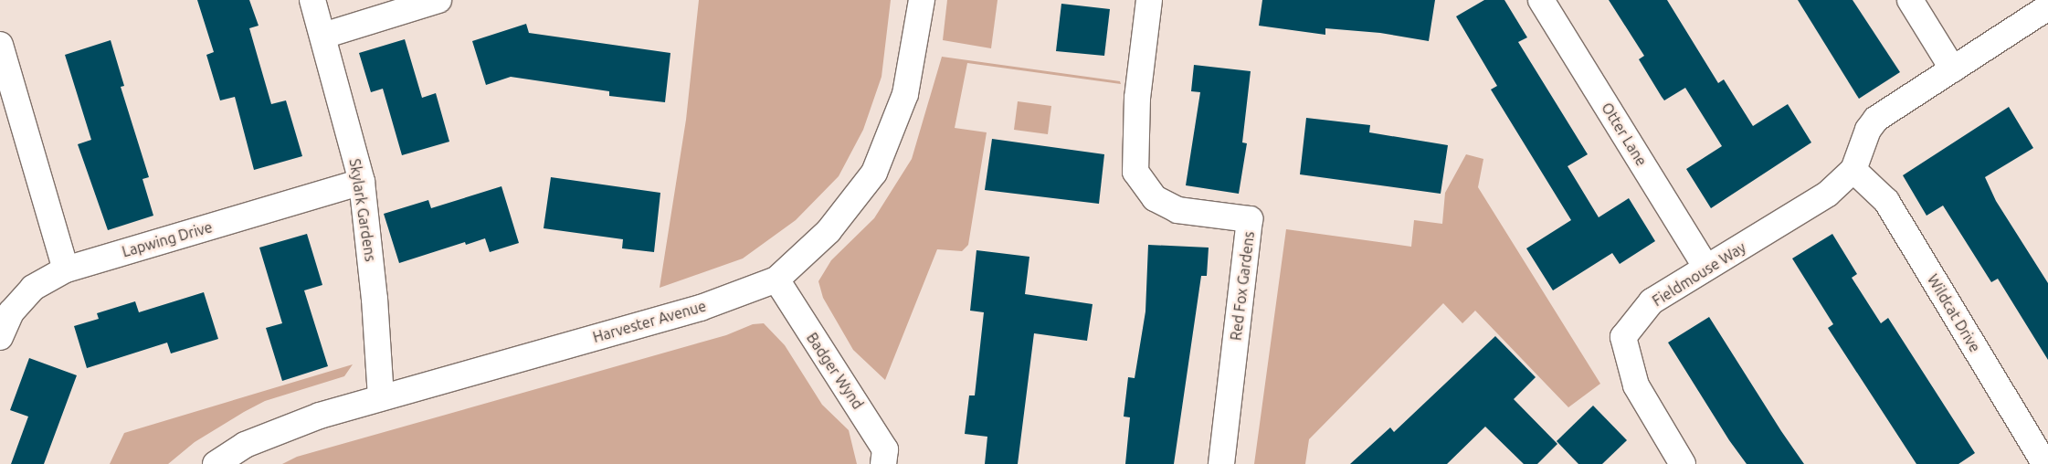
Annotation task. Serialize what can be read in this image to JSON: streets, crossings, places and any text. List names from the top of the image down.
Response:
{
  "streets": {
    "street": [
      "Otter Lane",
      "Skylark Gardens",
      "Lapwing Drive",
      "Fieldmouse Way",
      "Red Fox Gardens",
      "Wildcat Drive",
      "Harvester Avenue",
      "Badger Wynd"
    ]
  },
  "crossings": [
    ["Otter Lane", "Fieldmouse Way"],
    ["Skylark Gardens", "Lapwing Drive"],
    ["Skylark Gardens", "Harvester Avenue"],
    ["Fieldmouse Way", "Wildcat Drive"],
    ["Harvester Avenue", "Badger Wynd"]
  ]
}
